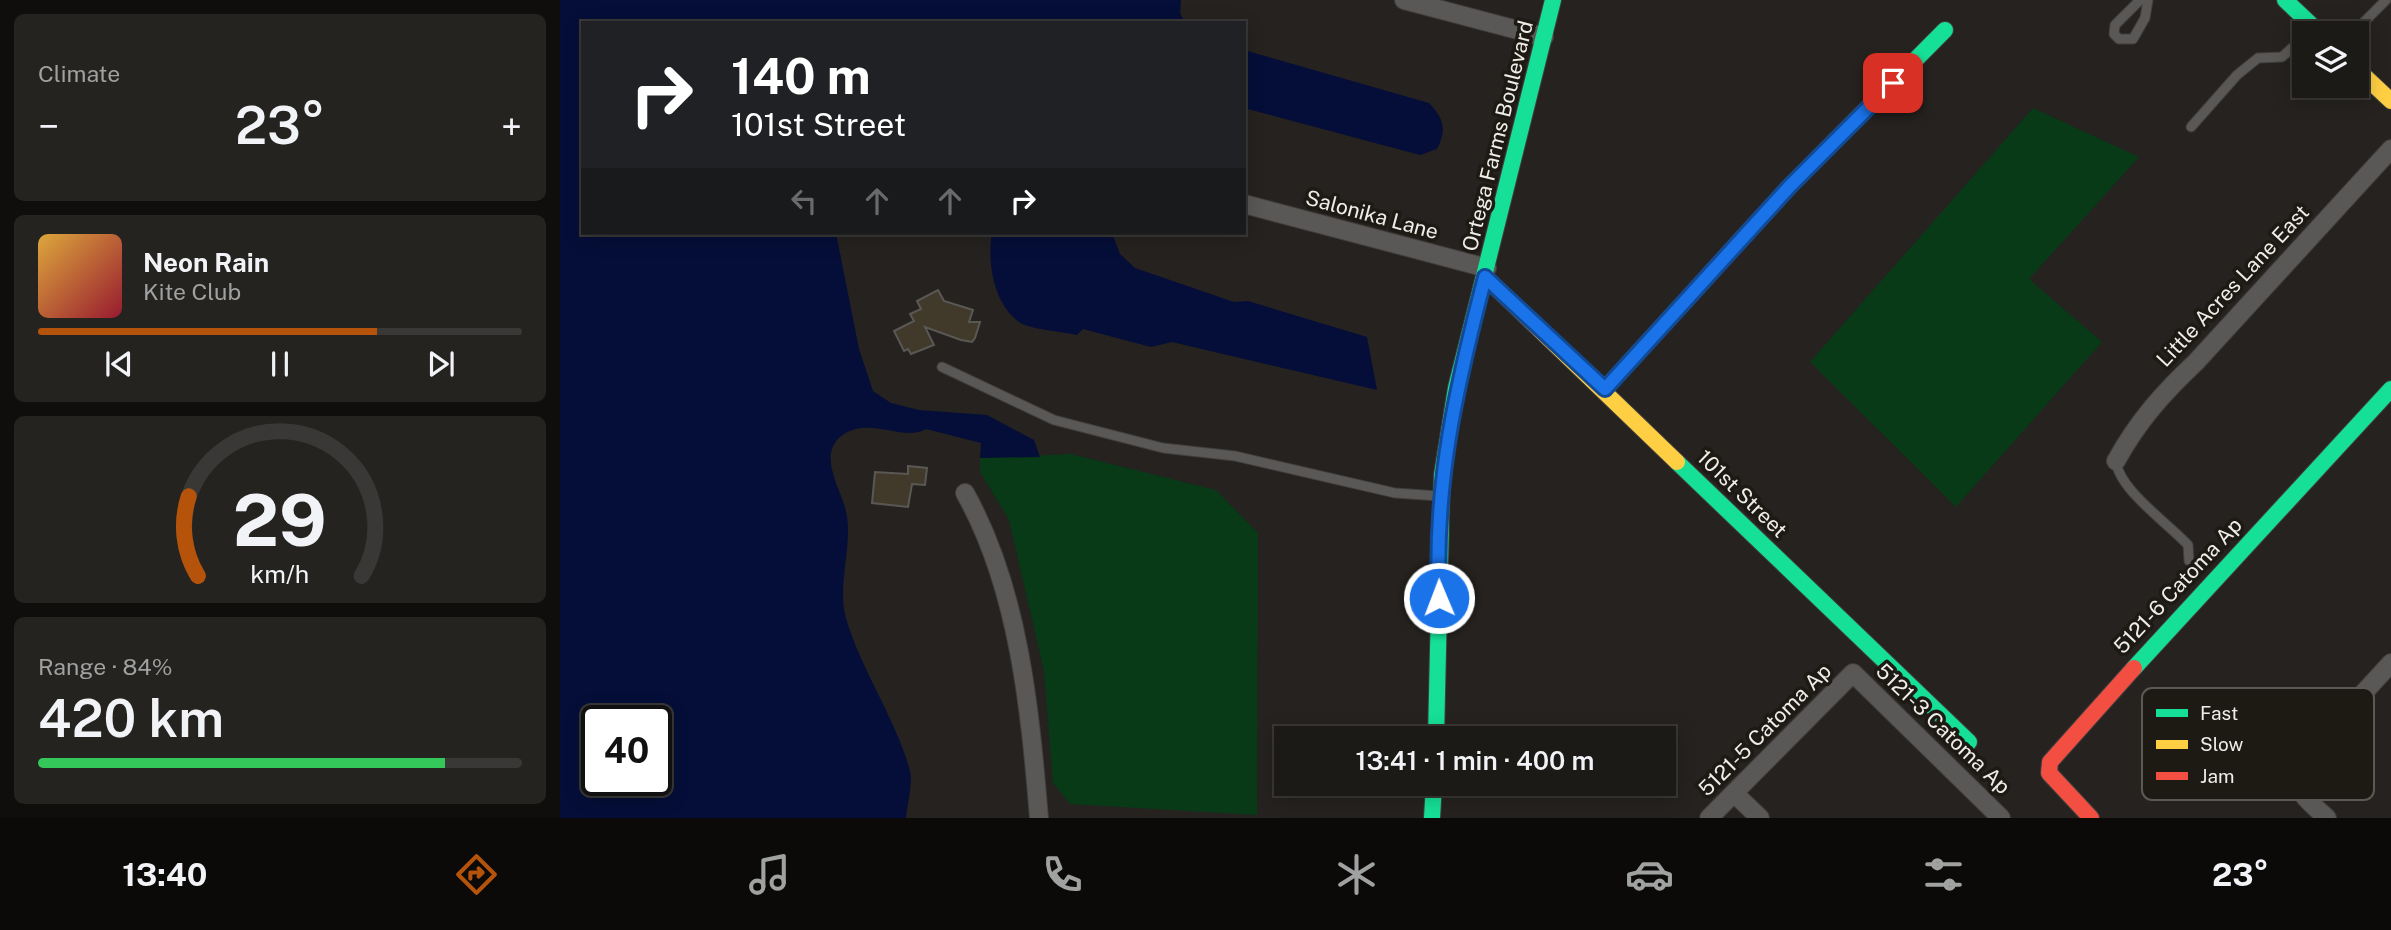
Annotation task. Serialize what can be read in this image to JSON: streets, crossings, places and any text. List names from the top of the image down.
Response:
{
  "streets": {
    "street": [
      "Ortega Farms Boulevard",
      "Salonika Lane",
      "Little Acres Lane East",
      "101st Street",
      "5121-6 Catoma Ap",
      "5121-3 Catoma Ap",
      "5121-5 Catoma Ap"
    ]
  },
  "crossings": [
    ["Ortega Farms Boulevard", "Salonika Lane"],
    ["Ortega Farms Boulevard", "101st Street"],
    ["Salonika Lane", "101st Street"],
    ["5121-3 Catoma Ap", "5121-5 Catoma Ap"]
  ],
  "legend": ["Fast", "Slow", "Jam"],
  "page": {
    "tile": [
      "Climate",
      ["Range · 84%", "420 km"]
    ],
    "turn": ["140 m", "101st Street"],
    "heat": ["−", "23°", "+"],
    "song": ["Neon Rain", "Kite Club"],
    "limit": "40",
    "trip": "13:41 · 1 min · 400 m",
    "tabs": ["13:40", "23°"],
    "gauge": ["29", "km/h"]
  }
}
